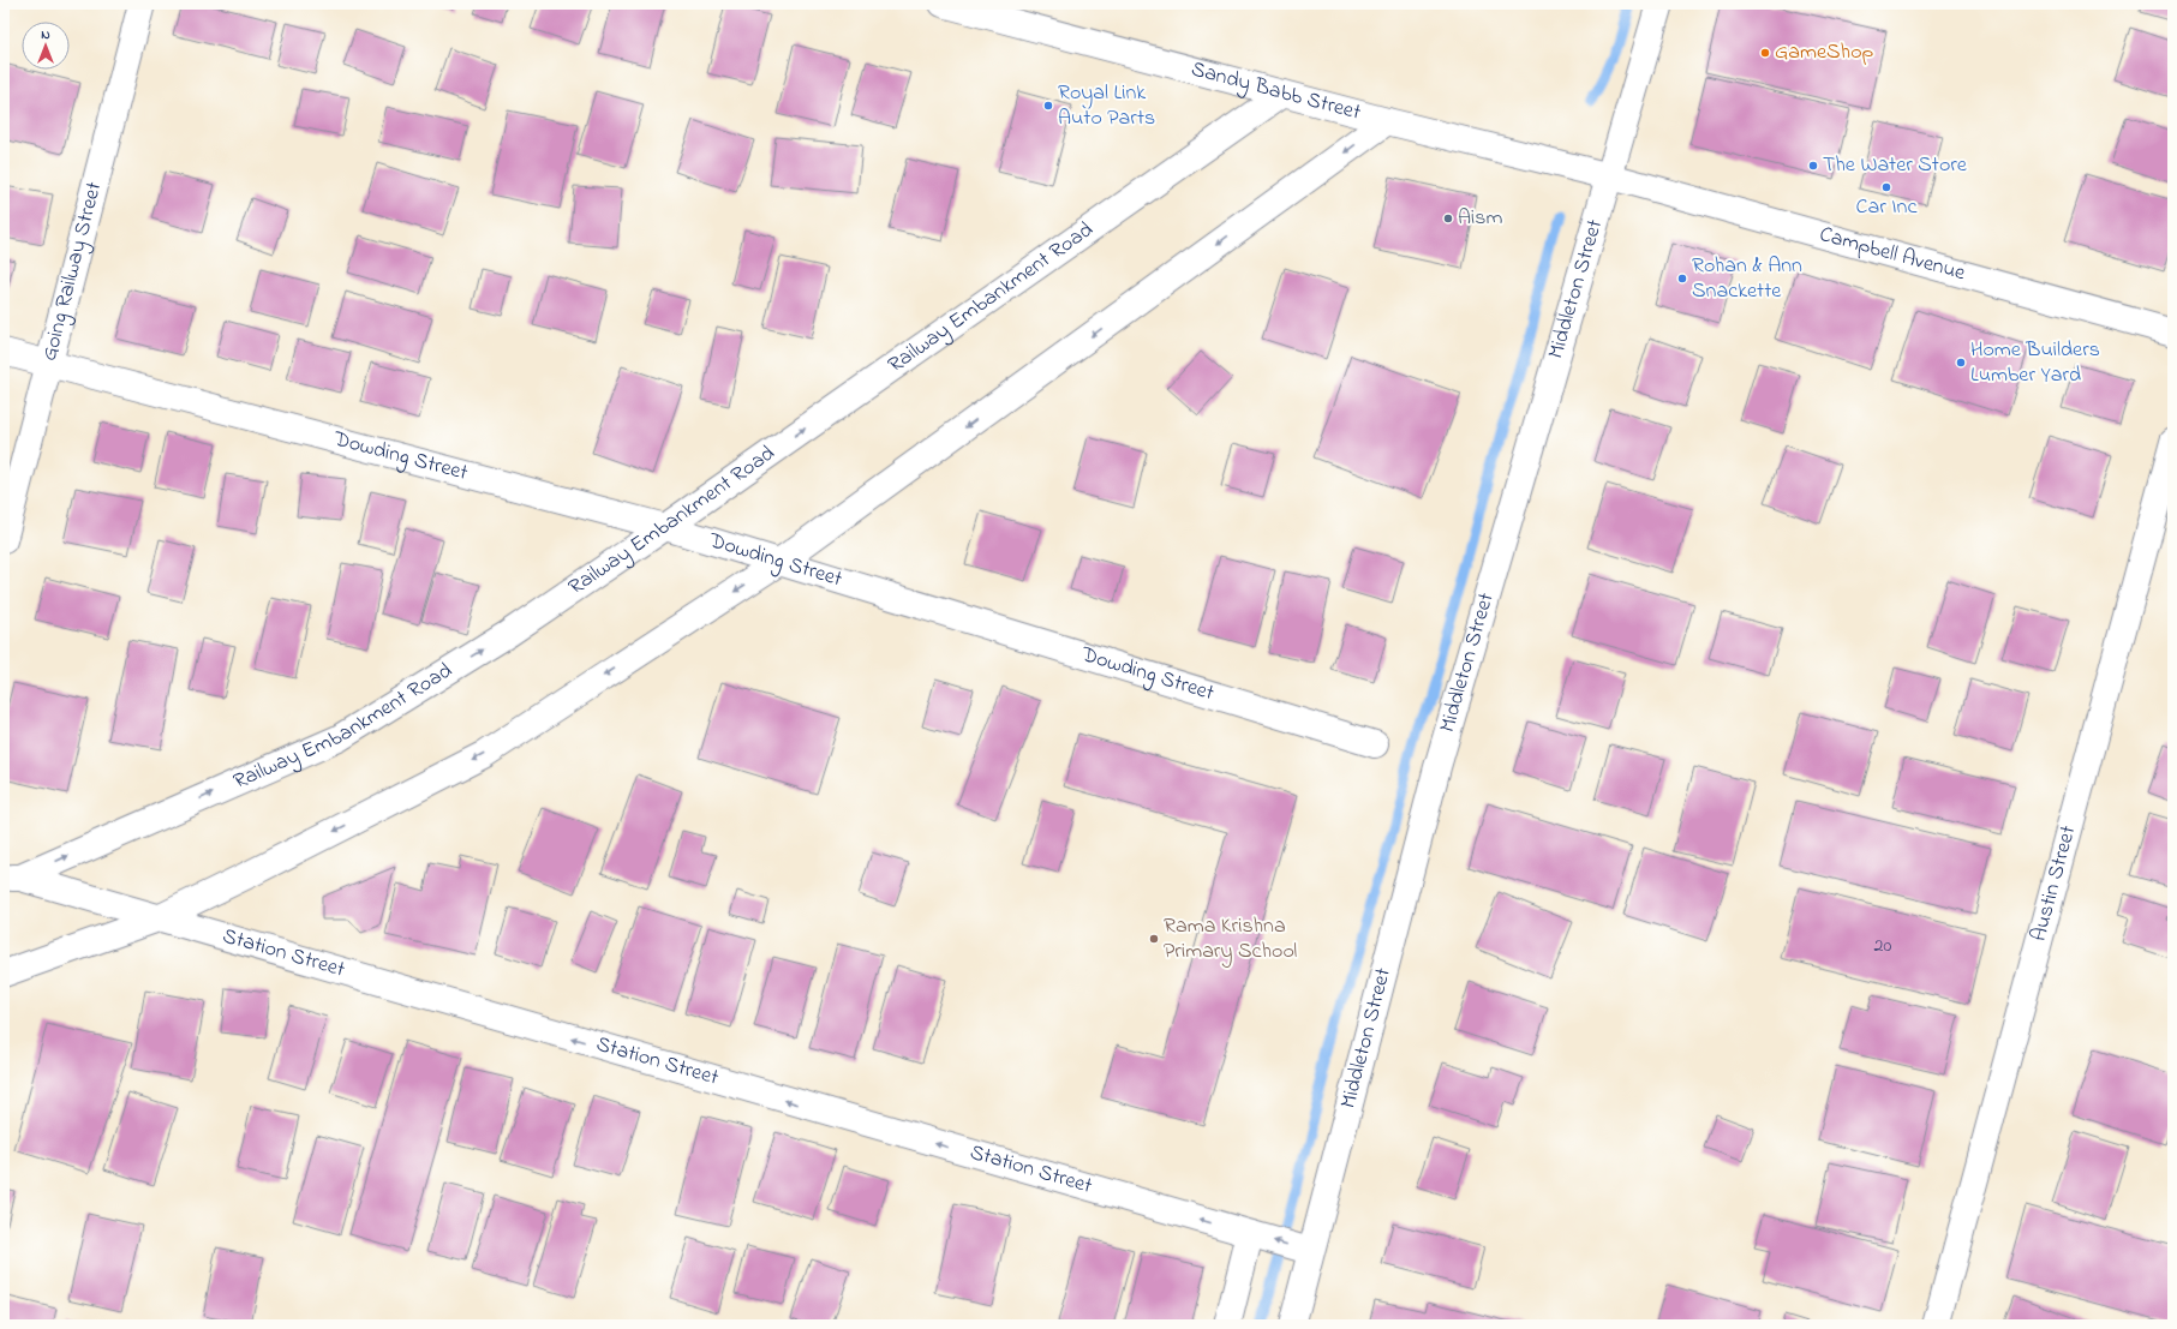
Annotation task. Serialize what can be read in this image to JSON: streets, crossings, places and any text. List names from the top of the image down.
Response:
{
  "streets": {
    "street": [
      "Sandy Babb Street",
      "Campbell Avenue",
      "Going Railway Street",
      "Middleton Street",
      "Railway Embankment Road",
      "Dowding Street",
      "Austin Street",
      "Station Street"
    ]
  },
  "crossings": [
    ["Sandy Babb Street", "Campbell Avenue"],
    ["Sandy Babb Street", "Middleton Street"],
    ["Sandy Babb Street", "Railway Embankment Road"],
    ["Campbell Avenue", "Middleton Street"],
    ["Going Railway Street", "Dowding Street"],
    ["Middleton Street", "Station Street"],
    ["Railway Embankment Road", "Dowding Street"],
    ["Railway Embankment Road", "Station Street"]
  ],
  "one_way": ["Station Street"],
  "places": [
    "GameShop",
    "Royal Link Auto Parts",
    "The Water Store",
    "Car Inc",
    "Aism",
    "Rohan & Ann Snackette",
    "Home Builders Lumber Yard",
    "Rama Krishna Primary School"
  ],
  "house_numbers": ["20"],
  "north": "top"
}
